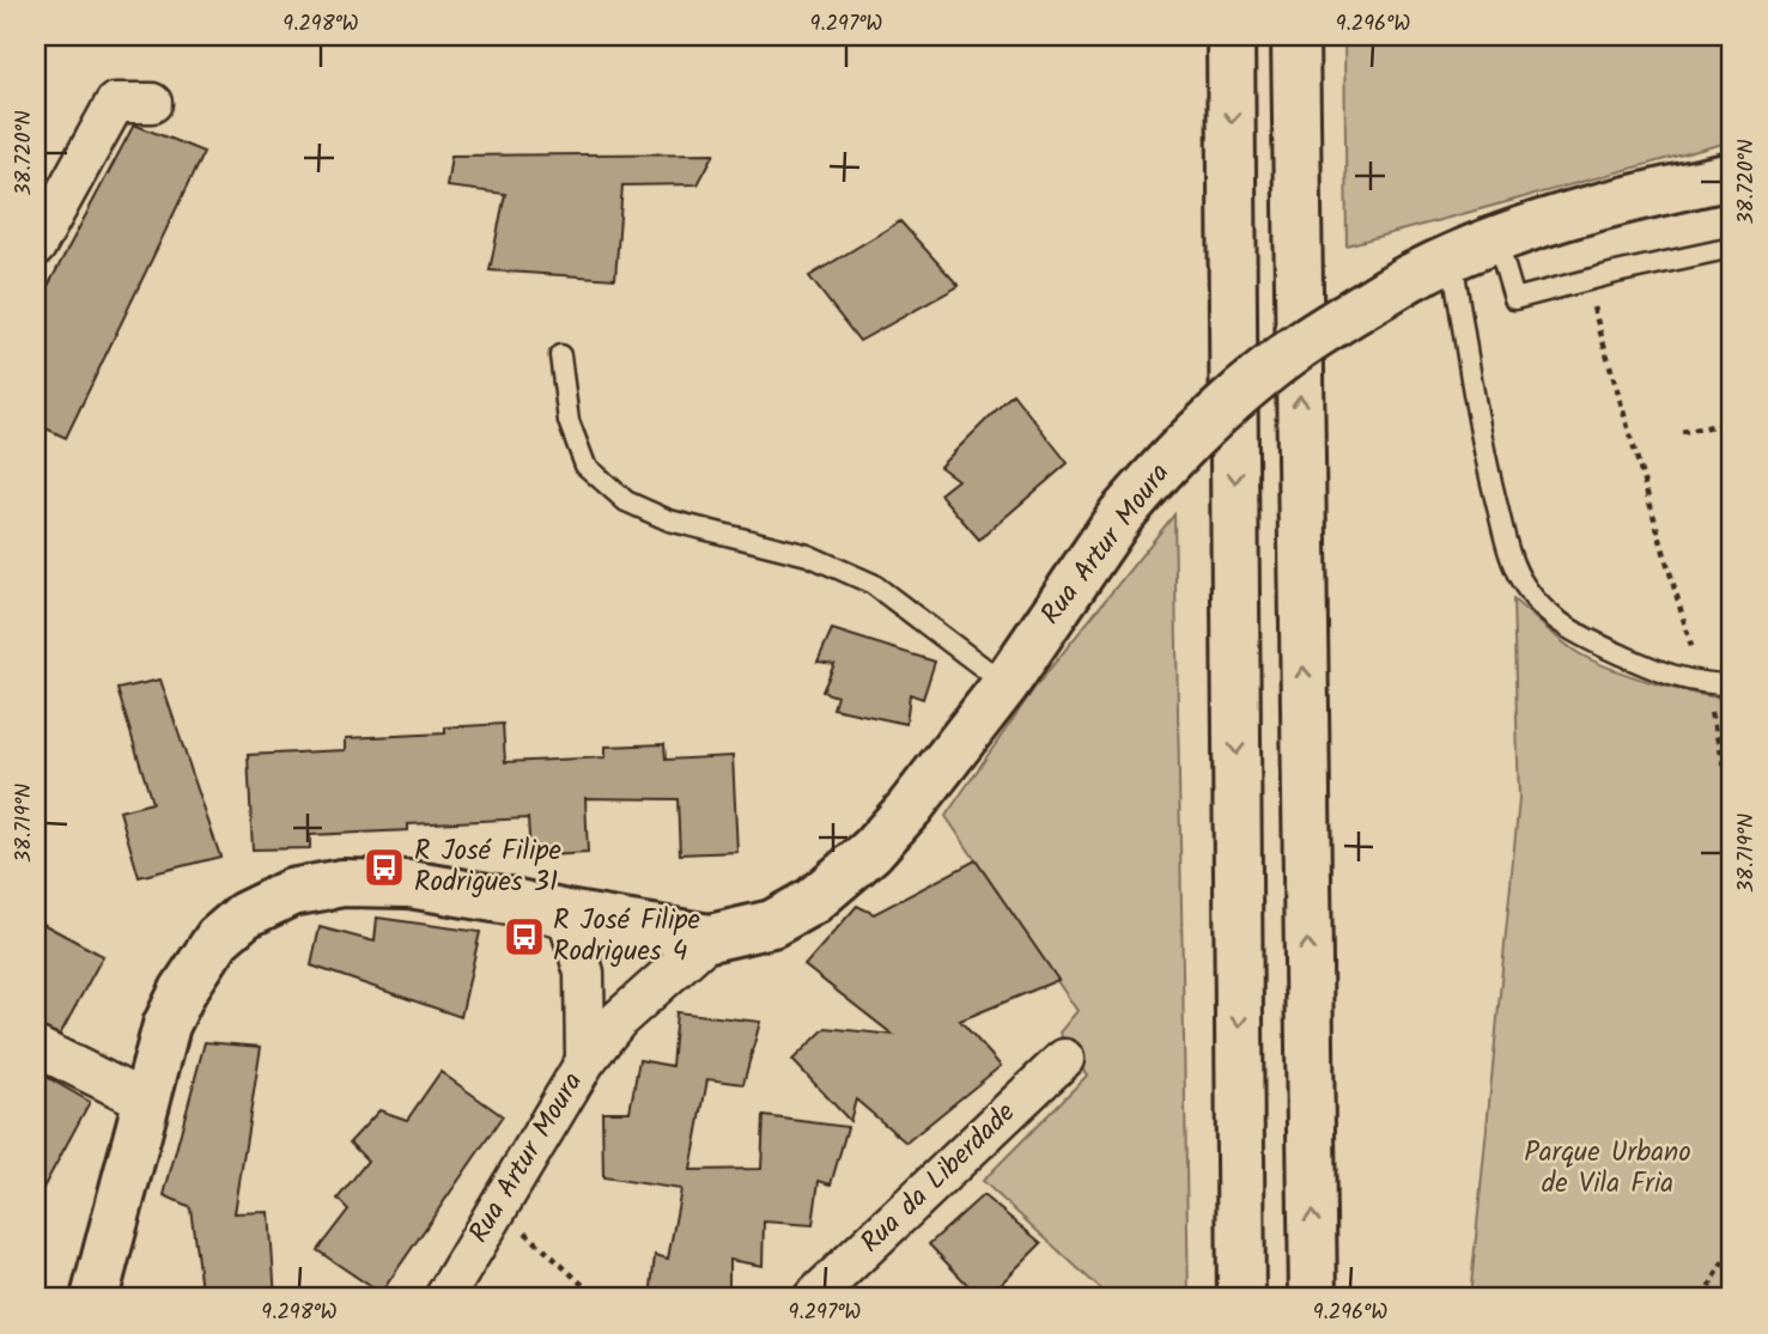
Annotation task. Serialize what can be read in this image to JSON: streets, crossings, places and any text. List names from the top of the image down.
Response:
{
  "streets": {
    "main road": ["Rua Artur Moura"],
    "street": ["Rua da Liberdade"]
  },
  "parks": ["Parque Urbano de Vila Fria"],
  "places": {
    "bus stop": ["R José Filipe Rodrigues 31", "R José Filipe Rodrigues 4"]
  },
  "coordinates": [
    "9.298°W",
    "9.297°W",
    "9.296°W",
    "38.720°N",
    "38.719°N"
  ]
}
